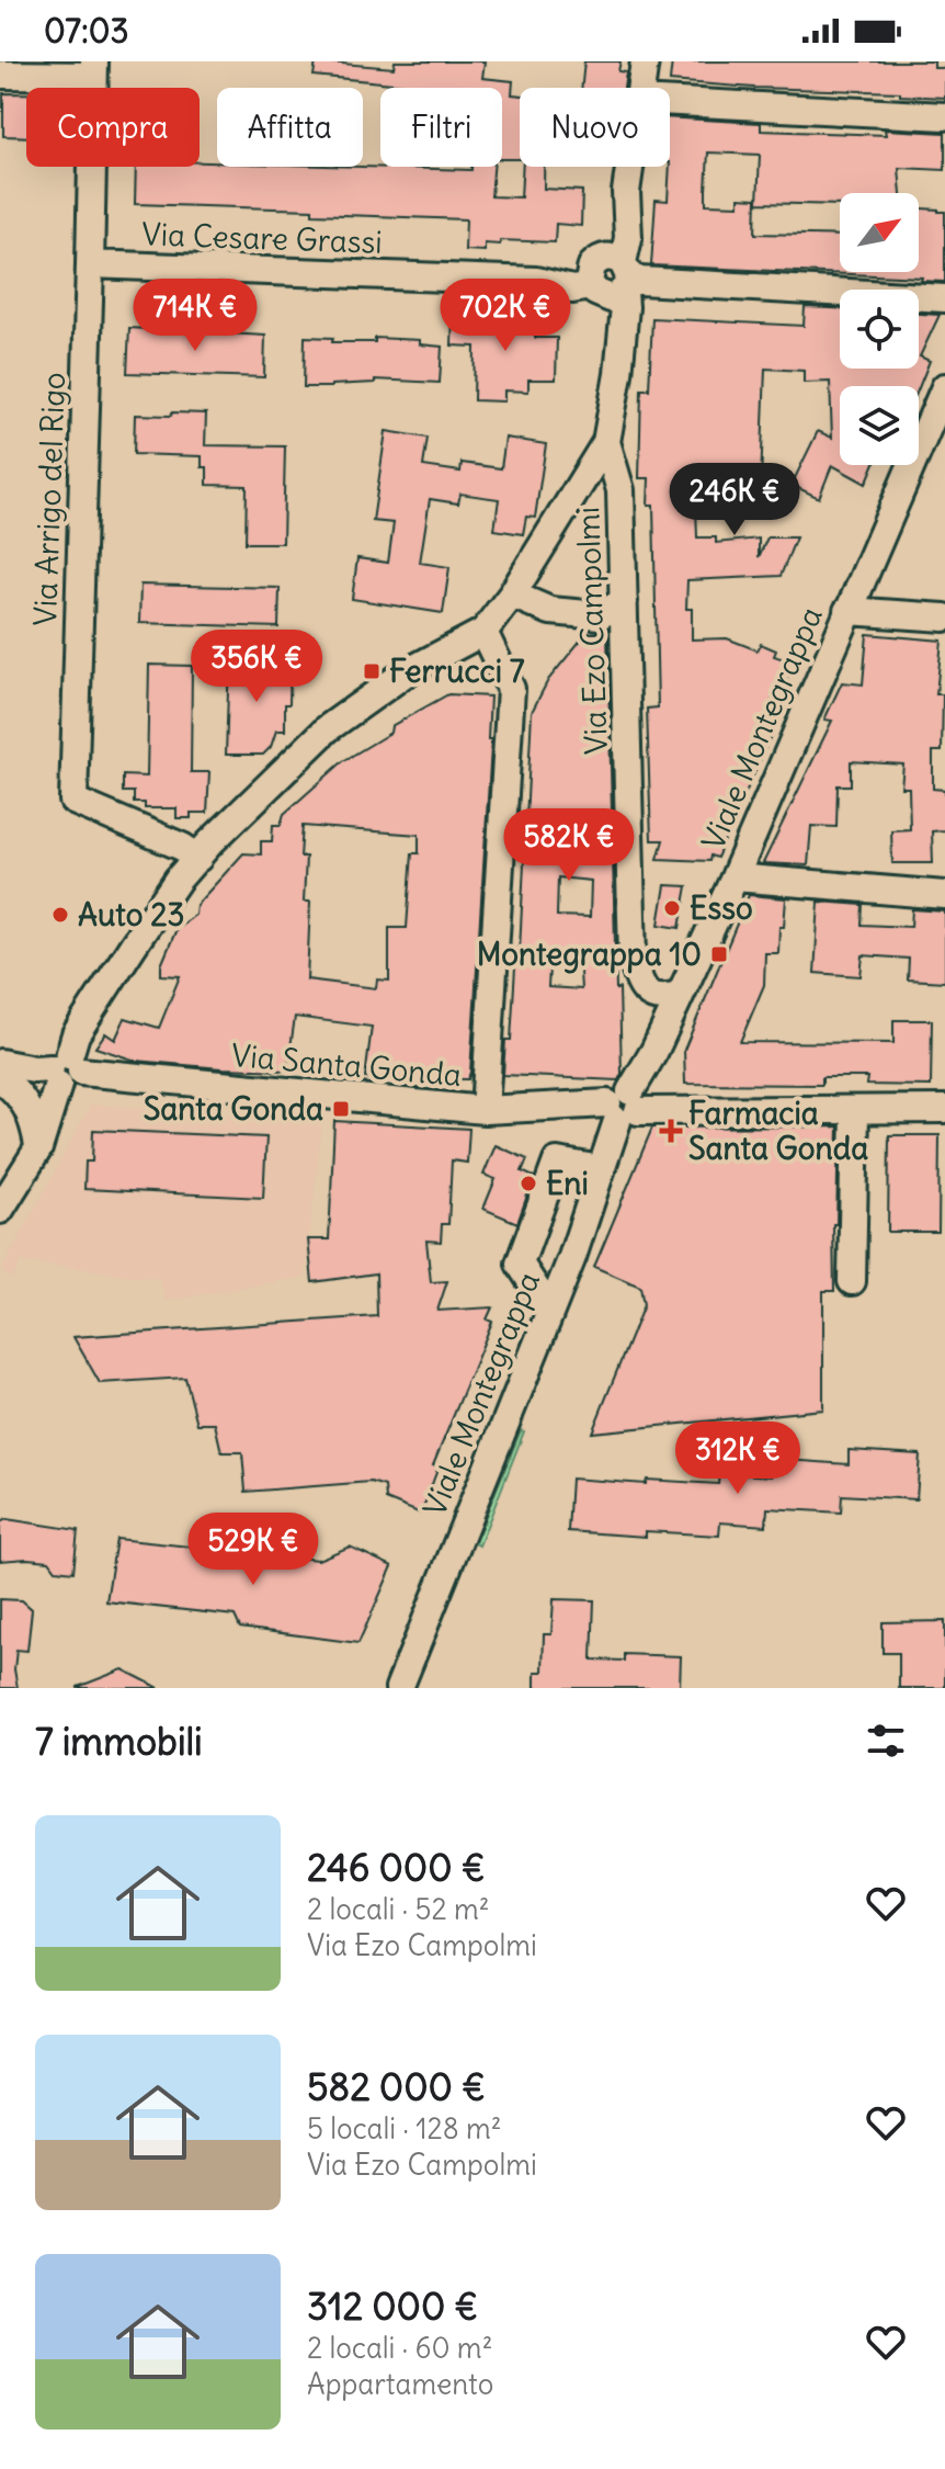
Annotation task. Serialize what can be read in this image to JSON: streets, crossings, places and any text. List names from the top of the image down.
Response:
{
  "streets": {
    "street": [
      "Via Cesare Grassi",
      "Via Arrigo del Rigo",
      "Via Ezo Campolmi",
      "Viale Montegrappa",
      "Via Santa Gonda"
    ]
  },
  "crossings": [
    ["Via Cesare Grassi", "Via Arrigo del Rigo"],
    ["Via Ezo Campolmi", "Viale Montegrappa"],
    ["Viale Montegrappa", "Via Santa Gonda"]
  ],
  "places": {
    "transit": ["Ferrucci 7", "Montegrappa 10", "Santa Gonda"],
    "other": ["Esso", "Auto 23", "Eni"],
    "health": ["Farmacia Santa Gonda"]
  },
  "north": "top right",
  "page": {
    "status": "07:03",
    "chip": [
      "Compra",
      "Affitta",
      "Filtri",
      "Nuovo"
    ],
    "price": [
      "714K €",
      "702K €",
      "246K €",
      "356K €",
      "582K €",
      "312K €",
      "529K €"
    ],
    "heading": "7 immobili",
    "list": [
      {
        "name": "246 000 €",
        "note": "2 locali · 52 m² · Via Ezo Campolmi"
      },
      {
        "name": "582 000 €",
        "note": "5 locali · 128 m² · Via Ezo Campolmi"
      },
      {
        "name": "312 000 €",
        "note": "2 locali · 60 m² · Appartamento"
      }
    ]
  }
}
